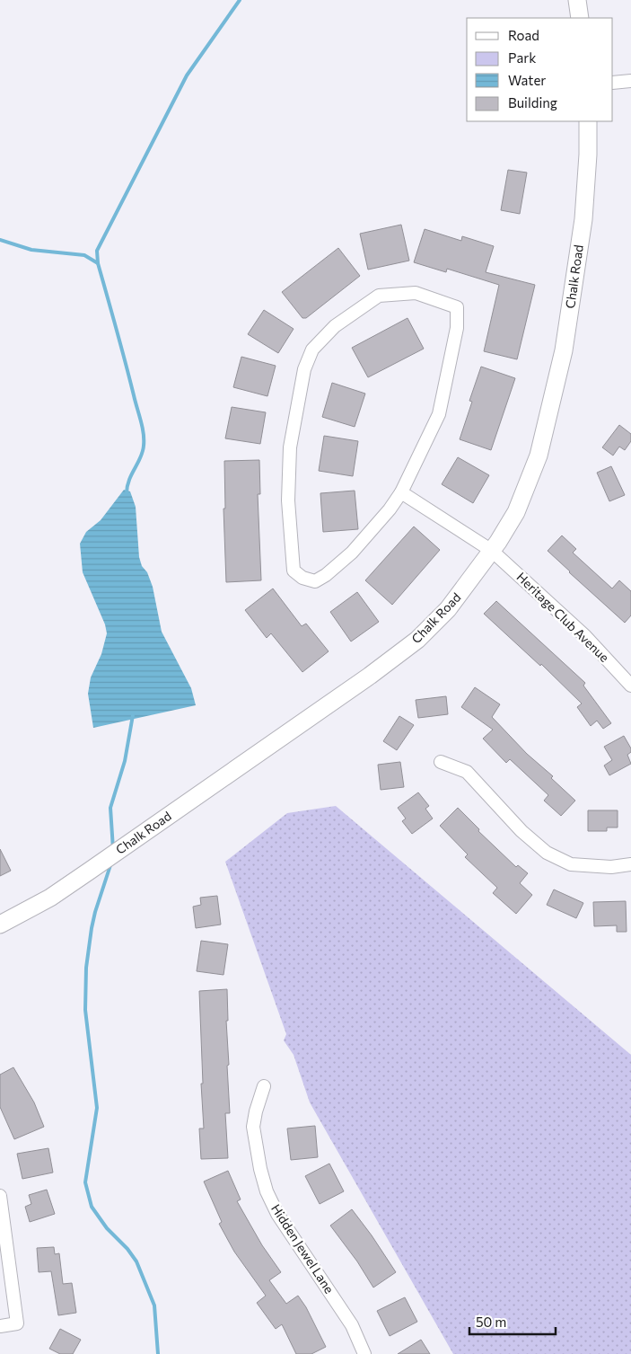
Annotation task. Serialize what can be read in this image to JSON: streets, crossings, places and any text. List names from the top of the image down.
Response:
{
  "streets": {
    "street": ["Chalk Road", "Heritage Club Avenue", "Hidden Jewel Lane"]
  },
  "crossings": [
    ["Chalk Road", "Heritage Club Avenue"]
  ],
  "legend": [
    "Road",
    "Park",
    "Water",
    "Building"
  ],
  "scale_bar": "50 m"
}
